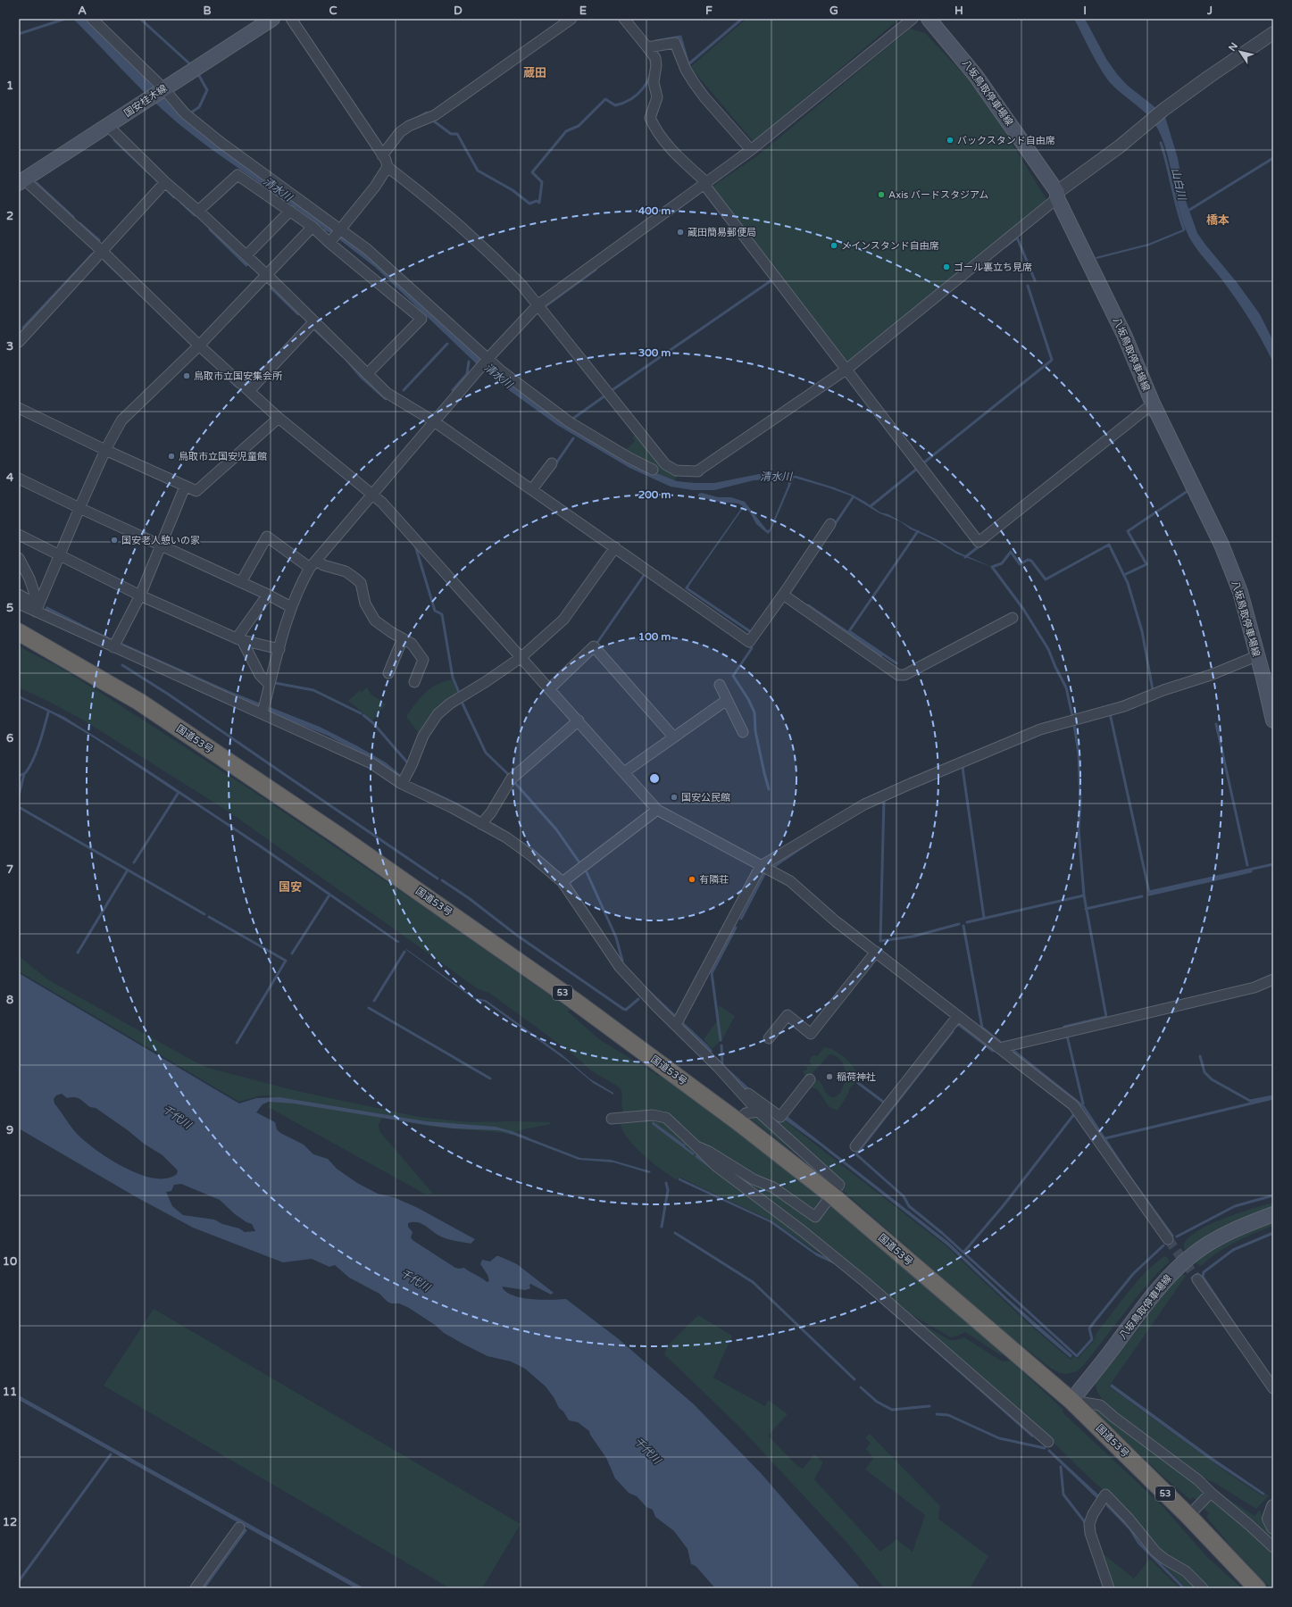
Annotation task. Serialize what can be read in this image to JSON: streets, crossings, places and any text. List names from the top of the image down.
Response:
{
  "streets": {
    "highway": ["国道53号", "53"],
    "main road": ["八坂鳥取停車場線", "国安桂木線"]
  },
  "crossings": [
    ["八坂鳥取停車場線", "国道53号"]
  ],
  "districts": ["蔵田", "橋本", "国安"],
  "water": ["山白川", "清水川", "千代川"],
  "places": [
    "バックスタンド自由席",
    "Axis バードスタジアム",
    "蔵田簡易郵便局",
    "メインスタンド自由席",
    "ゴール裏立ち見席",
    "鳥取市立国安集会所",
    "鳥取市立国安児童館",
    "国安老人憩いの家",
    "国安公民館",
    "有隣荘",
    "稲荷神社"
  ],
  "north": "top left",
  "grid": {
    "columns": [
      "A",
      "B",
      "C",
      "D",
      "E",
      "F",
      "G",
      "H",
      "I",
      "J"
    ],
    "rows": [
      "1",
      "2",
      "3",
      "4",
      "5",
      "6",
      "7",
      "8",
      "9",
      "10",
      "11",
      "12"
    ]
  },
  "rings": [
    "400 m",
    "300 m",
    "200 m",
    "100 m"
  ]
}
